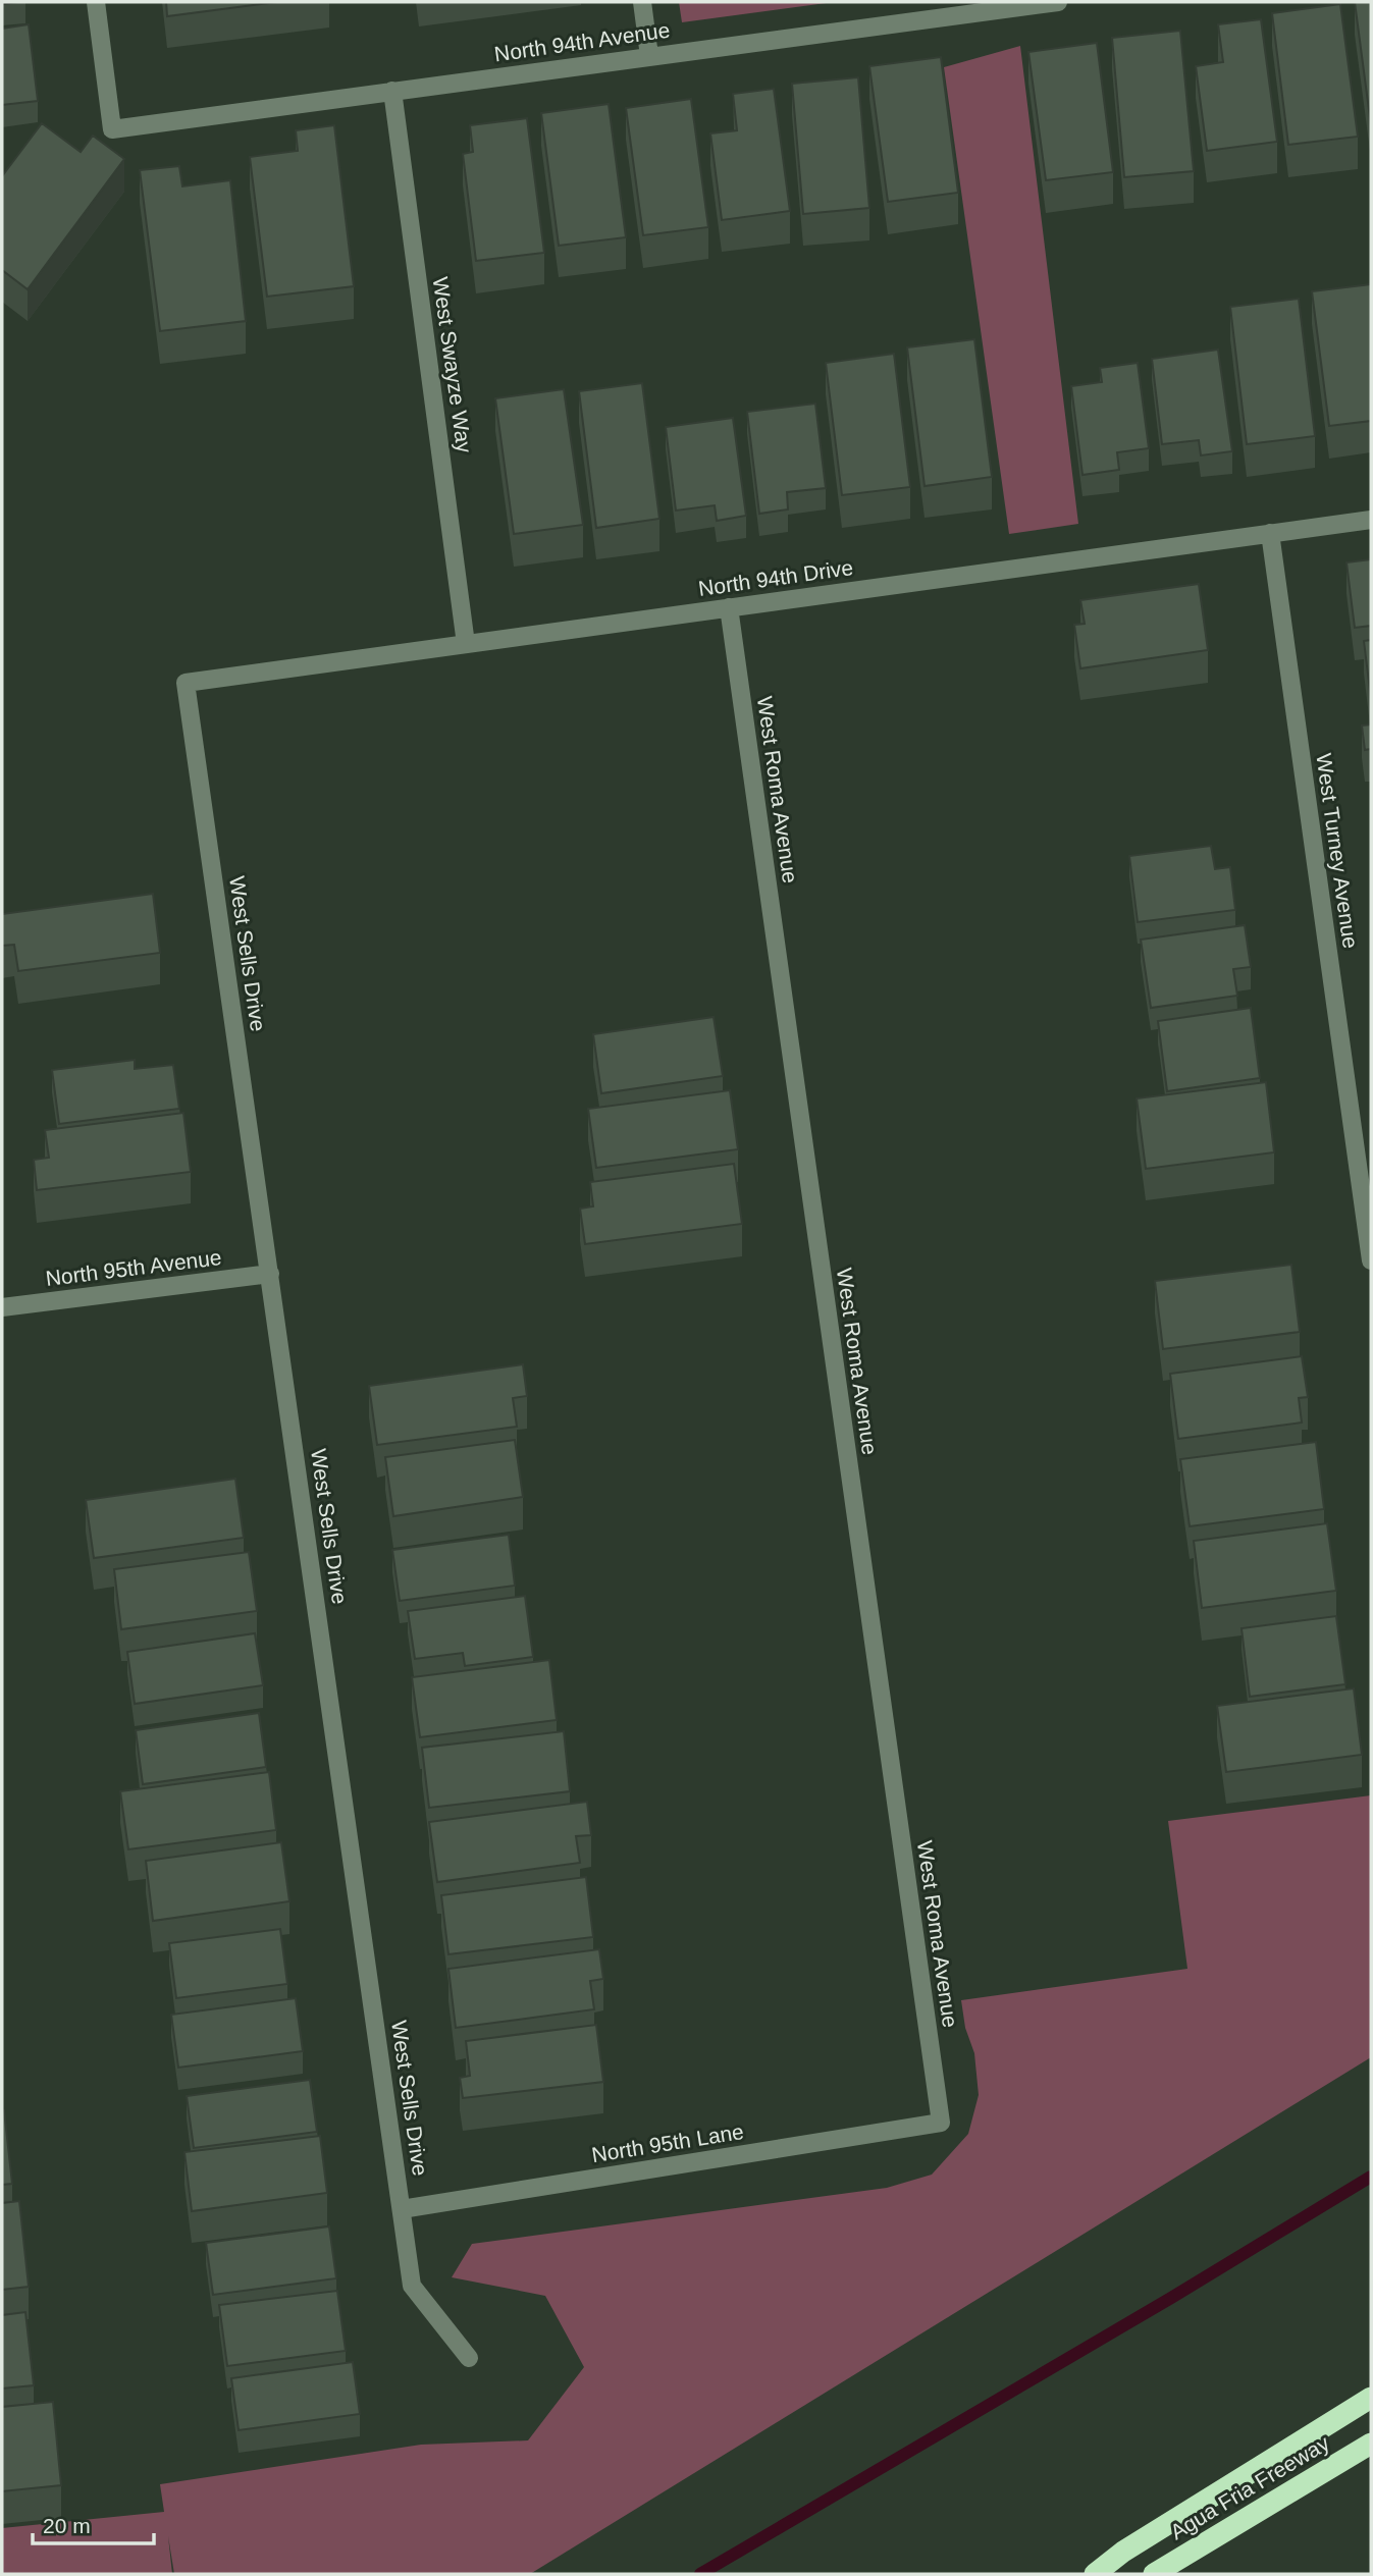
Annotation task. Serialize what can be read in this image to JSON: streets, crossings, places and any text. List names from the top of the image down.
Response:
{
  "streets": {
    "highway": ["Agua Fria Freeway"],
    "street": [
      "North 94th Avenue",
      "West Swayze Way",
      "North 94th Drive",
      "West Roma Avenue",
      "West Turney Avenue",
      "West Sells Drive",
      "North 95th Avenue",
      "North 95th Lane"
    ]
  },
  "crossings": [
    ["North 94th Avenue", "West Swayze Way"],
    ["West Swayze Way", "North 94th Drive"],
    ["North 94th Drive", "West Roma Avenue"],
    ["North 94th Drive", "West Turney Avenue"],
    ["North 94th Drive", "West Sells Drive"],
    ["West Roma Avenue", "North 95th Lane"],
    ["West Sells Drive", "North 95th Avenue"],
    ["West Sells Drive", "North 95th Lane"]
  ],
  "scale_bar": "20 m"
}
